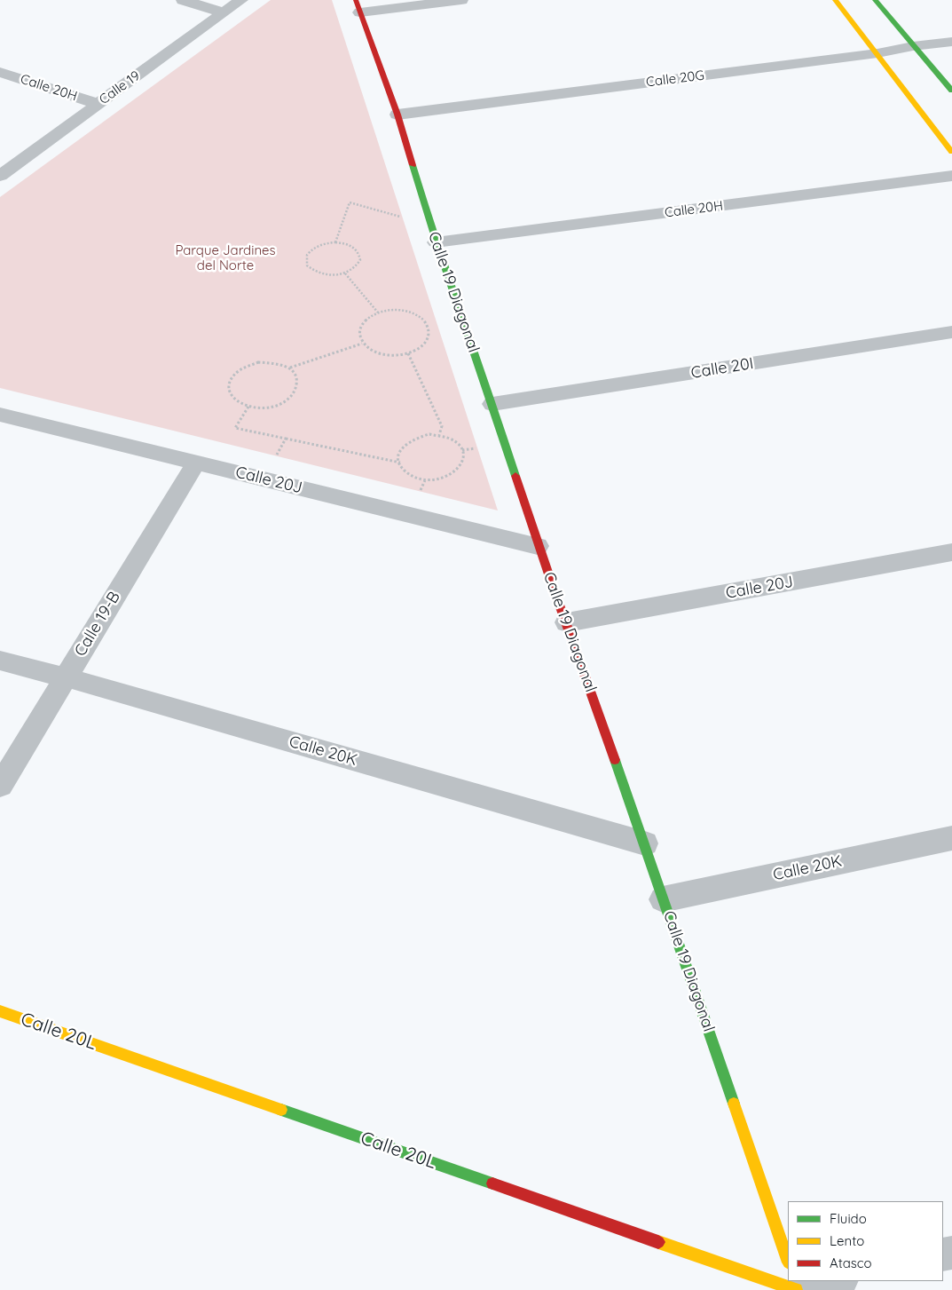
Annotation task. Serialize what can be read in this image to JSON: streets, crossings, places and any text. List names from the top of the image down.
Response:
{
  "streets": {
    "street": [
      "Calle 20G",
      "Calle 20H",
      "Calle 19",
      "Calle 19 Diagonal",
      "Calle 20I",
      "Calle 20J",
      "Calle 19-B",
      "Calle 20K",
      "Calle 20L"
    ]
  },
  "crossings": [
    ["Calle 20G", "Calle 19 Diagonal"],
    ["Calle 20H", "Calle 19"],
    ["Calle 20H", "Calle 19 Diagonal"],
    ["Calle 19 Diagonal", "Calle 20I"],
    ["Calle 19 Diagonal", "Calle 20J"],
    ["Calle 19 Diagonal", "Calle 20K"],
    ["Calle 20J", "Calle 19-B"],
    ["Calle 19-B", "Calle 20K"]
  ],
  "parks": ["Parque Jardines del Norte"],
  "legend": ["Fluido", "Lento", "Atasco"]
}
